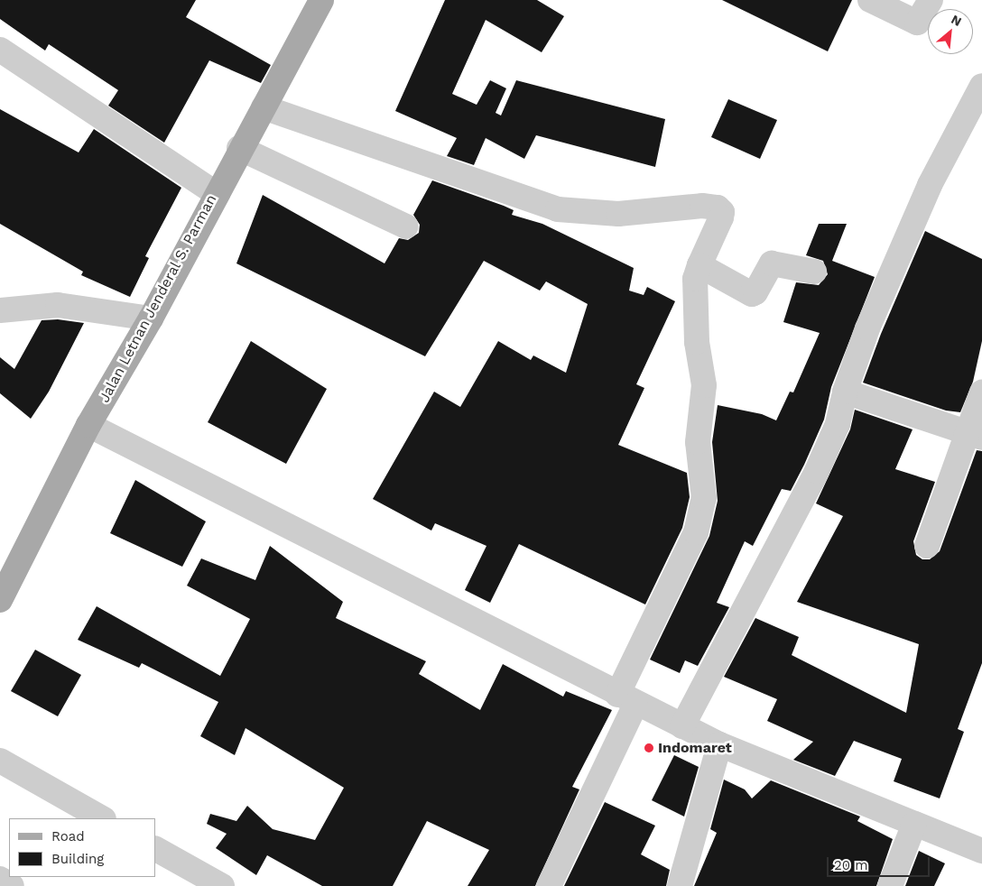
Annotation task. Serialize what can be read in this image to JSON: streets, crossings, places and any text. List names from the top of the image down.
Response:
{
  "streets": {
    "main road": ["Jalan Letnan Jenderal S. Parman"]
  },
  "places": ["Indomaret"],
  "legend": ["Road", "Building"],
  "scale_bar": "20 m",
  "north": "top right"
}
